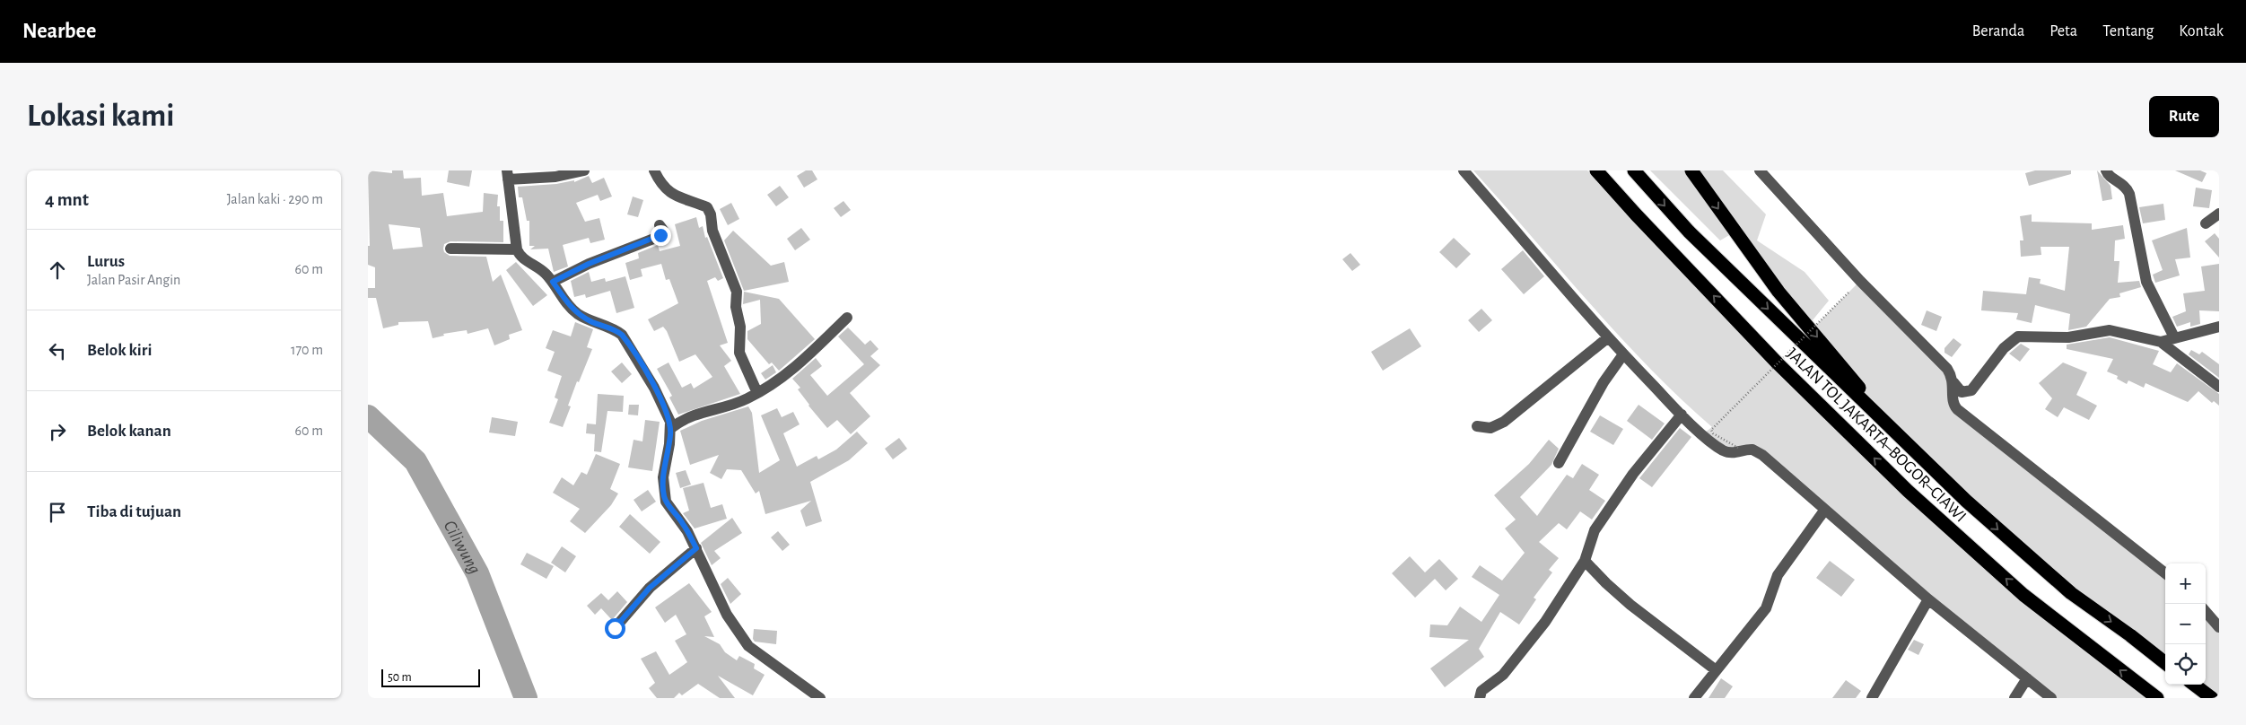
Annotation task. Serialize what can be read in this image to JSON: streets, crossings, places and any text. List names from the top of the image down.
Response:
{
  "streets": {
    "highway": ["JALAN TOL JAKARTA–BOGOR–CIAWI"]
  },
  "water": ["Ciliwung"],
  "scale_bar": "50 m",
  "page": {
    "header": "Nearbee",
    "nav": [
      "Beranda",
      "Peta",
      "Tentang",
      "Kontak"
    ],
    "buttons": "Rute",
    "title": "Lokasi kami",
    "heading": ["4 mnt", "Jalan kaki · 290 m"],
    "list": [
      ["Lurus", "Jalan Pasir Angin", "60 m"],
      ["Belok kiri", "170 m"],
      ["Belok kanan", "60 m"],
      "Tiba di tujuan"
    ],
    "map_buttons": ["+", "−"],
    "scale": "50 m"
  }
}
